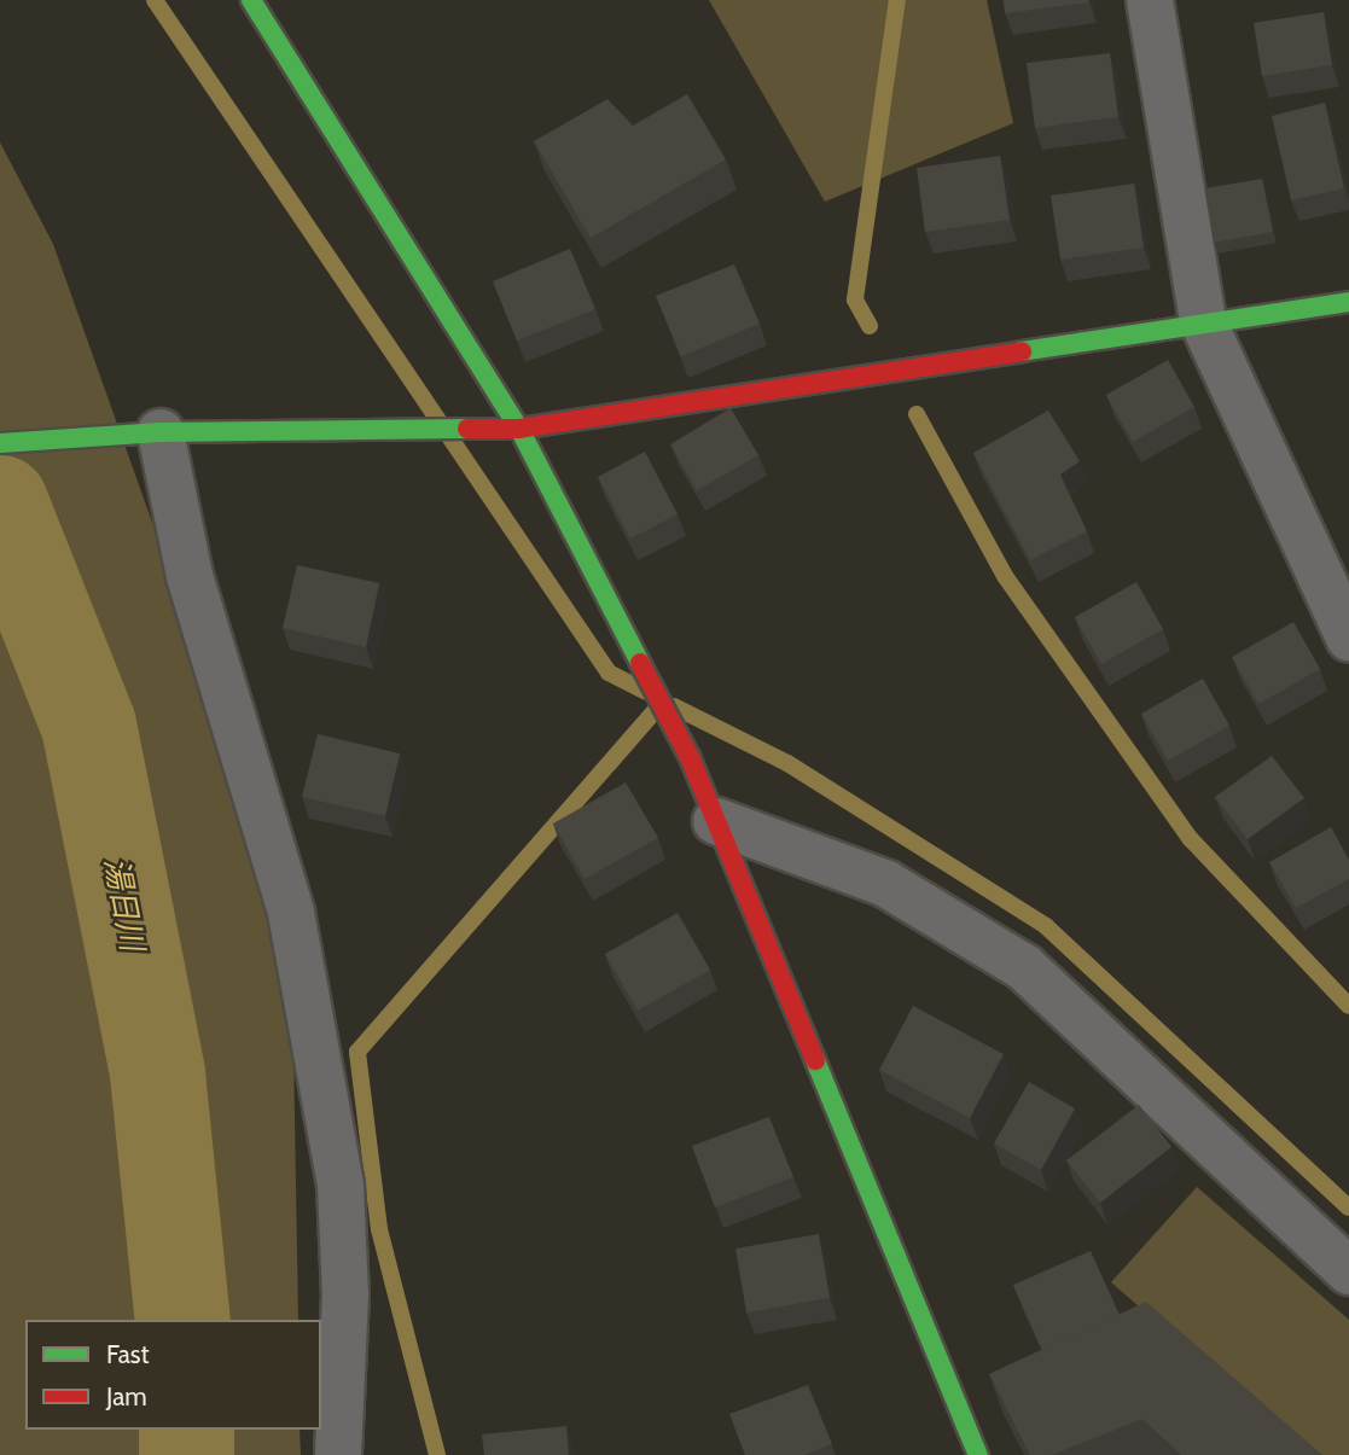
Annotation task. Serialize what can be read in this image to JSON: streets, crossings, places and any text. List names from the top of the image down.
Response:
{
  "water": ["湯日川"],
  "legend": ["Fast", "Jam"]
}
